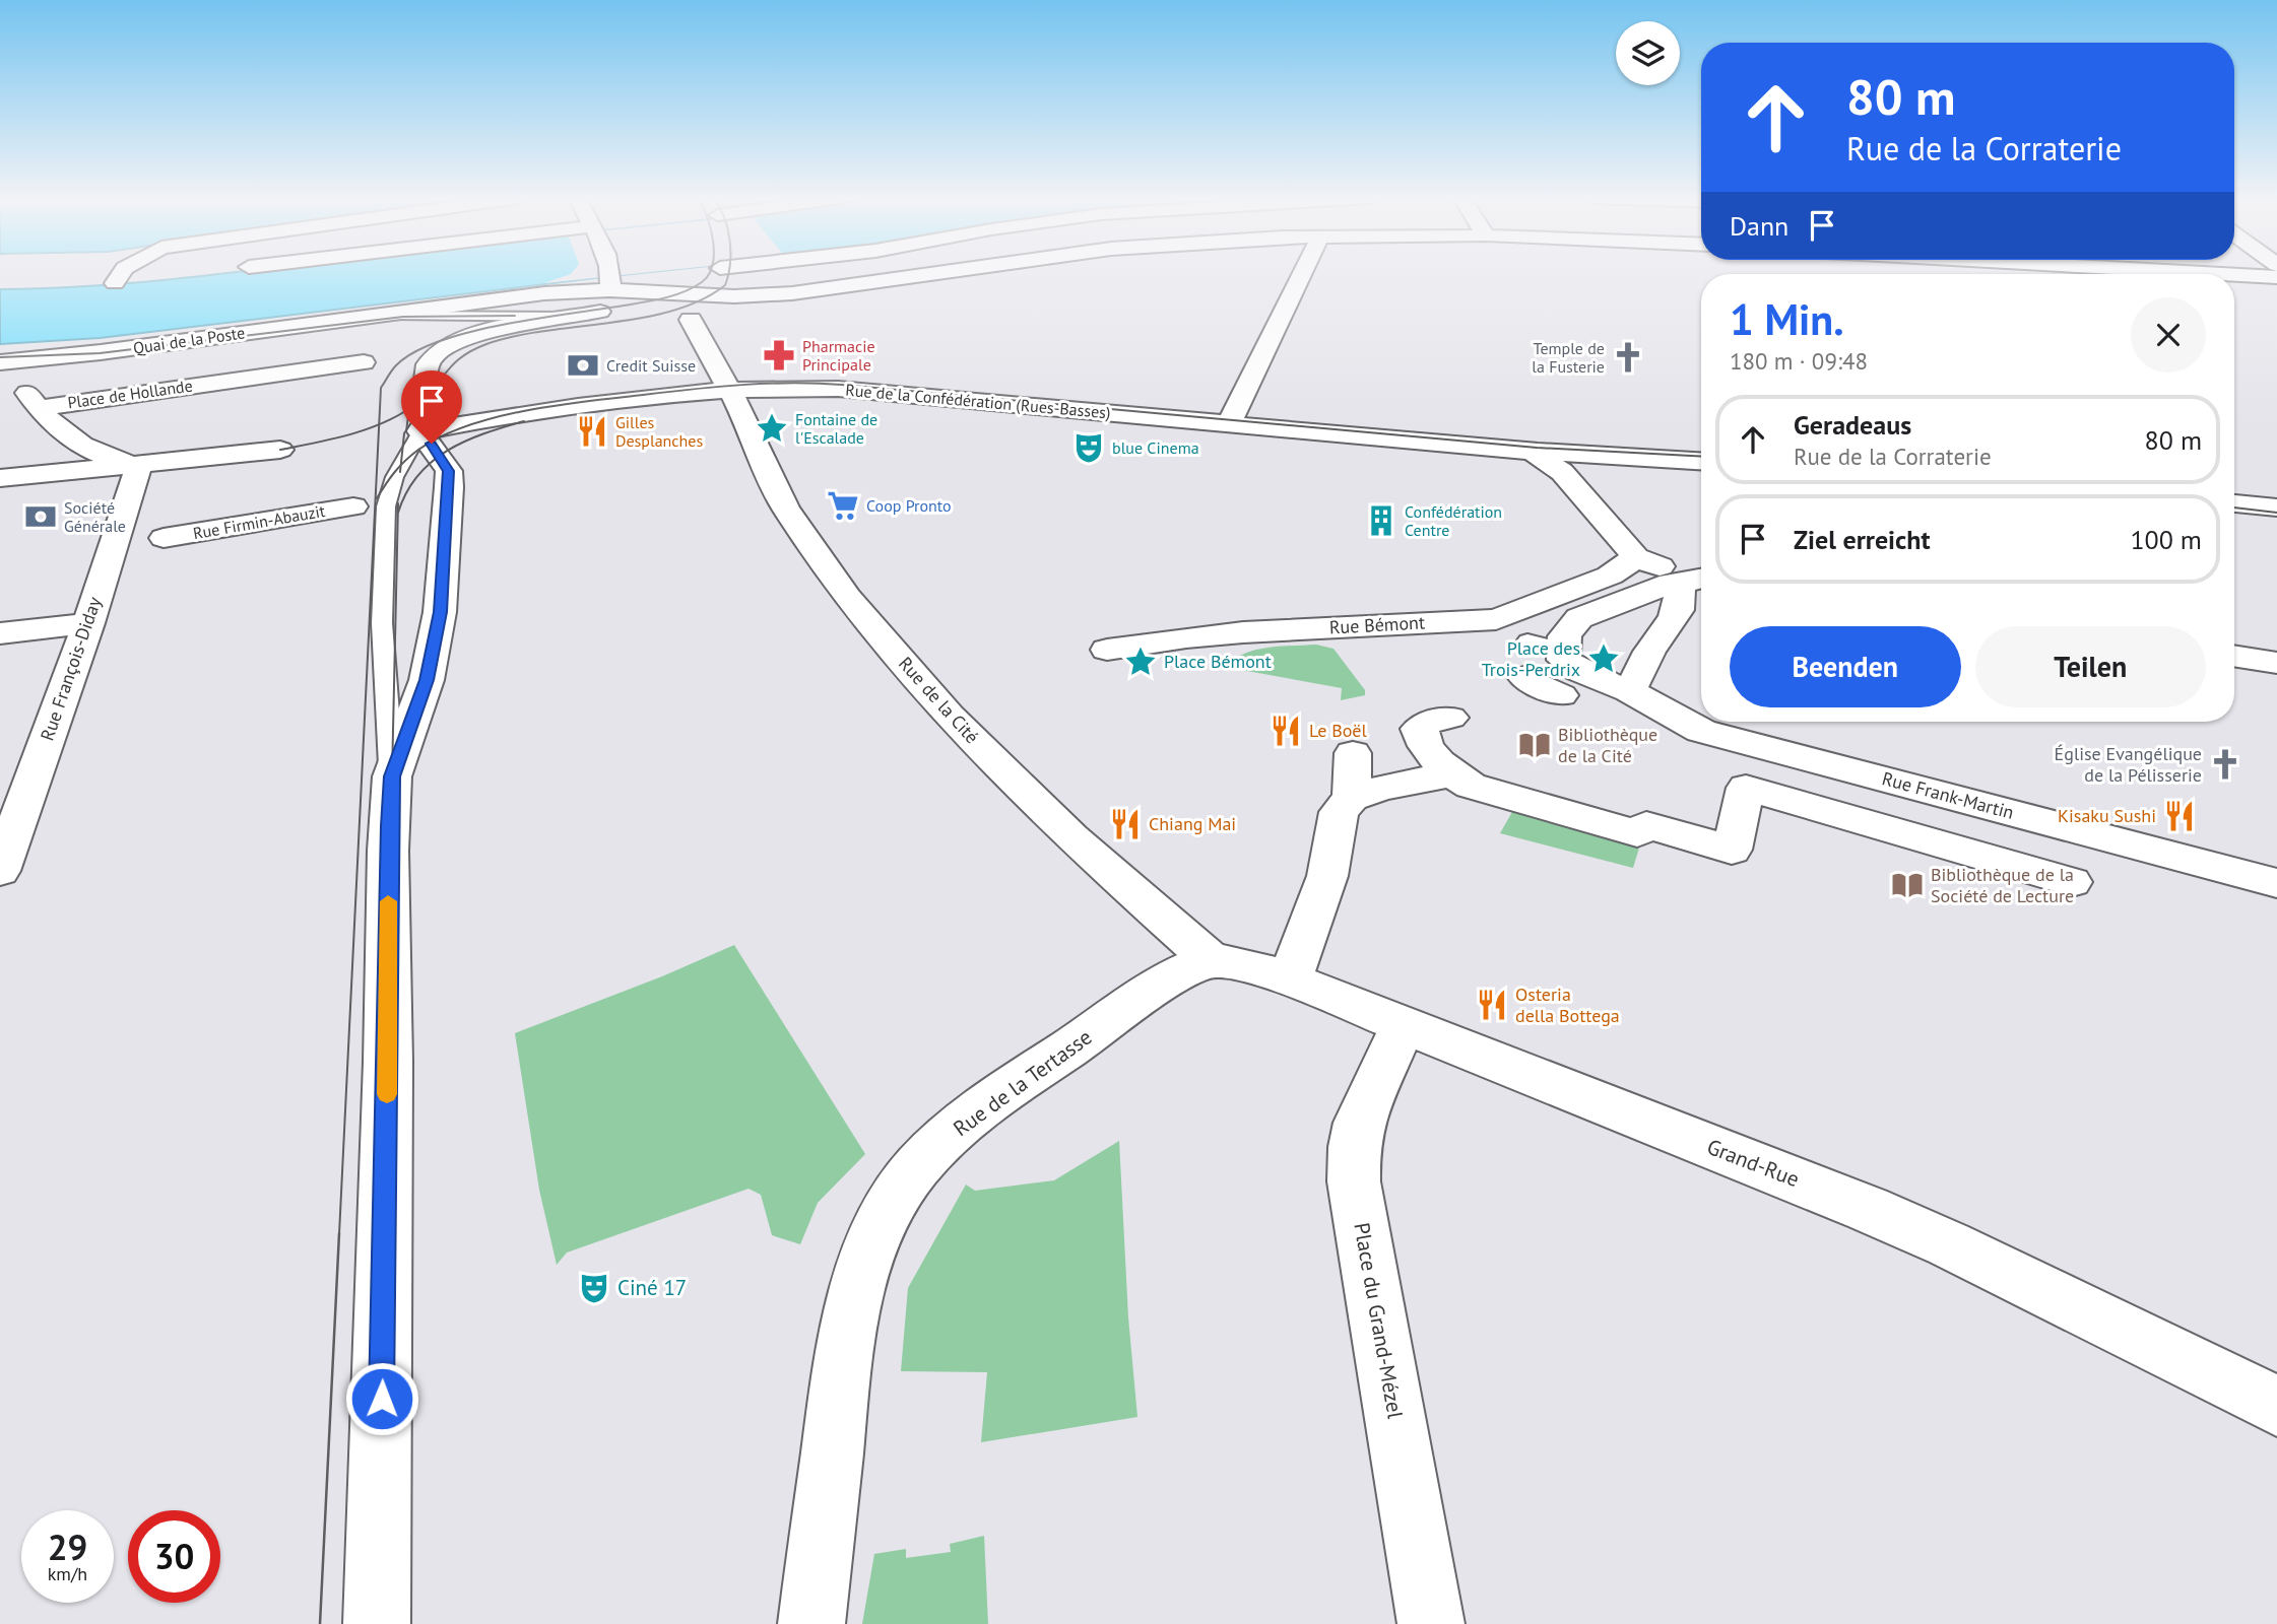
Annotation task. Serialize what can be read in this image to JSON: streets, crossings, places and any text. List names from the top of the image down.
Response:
{
  "streets": {
    "street": [
      "Quai de la Poste",
      "Place de Hollande",
      "Rue de la Confédération (Rues-Basses)",
      "Rue Firmin-Abauzit",
      "Rue Bémont",
      "Rue François-Diday",
      "Rue de la Cité",
      "Rue Frank-Martin",
      "Rue de la Tertasse",
      "Grand-Rue",
      "Place du Grand-Mézel"
    ]
  },
  "crossings": [
    ["Place de Hollande", "Rue François-Diday"],
    ["Rue de la Confédération (Rues-Basses)", "Rue de la Cité"],
    ["Rue de la Cité", "Rue de la Tertasse"],
    ["Rue de la Cité", "Grand-Rue"],
    ["Rue de la Tertasse", "Grand-Rue"],
    ["Grand-Rue", "Place du Grand-Mézel"]
  ],
  "places": {
    "pharmacy": ["Pharmacie Principale"],
    "church": ["Temple de la Fusterie", "Église Evangélique de la Pélisserie"],
    "bank": ["Credit Suisse", "Société Générale"],
    "place": ["Fontaine de l'Escalade", "Place des Trois-Perdrix", "Place Bémont"],
    "restaurant": [
      "Gilles Desplanches",
      "Le Boël",
      "Kisaku Sushi",
      "Chiang Mai",
      "Osteria della Bottega"
    ],
    "theatre": ["blue Cinema", "Ciné 17"],
    "supermarket": ["Coop Pronto"],
    "building": ["Confédération Centre"],
    "library": ["Bibliothèque de la Cité", "Bibliothèque de la Société de Lecture"]
  },
  "page": {
    "turn": ["80 m", "Rue de la Corraterie"],
    "then": "Dann",
    "heading": ["1 Min.", "180 m · 09:48"],
    "list": [
      {
        "name": "Geradeaus",
        "note": "Rue de la Corraterie",
        "value": "80 m"
      },
      {
        "name": "Ziel erreicht",
        "value": "100 m"
      }
    ],
    "buttons": ["Beenden", "Teilen"],
    "speed": "29 km/h",
    "limit": "30"
  }
}
